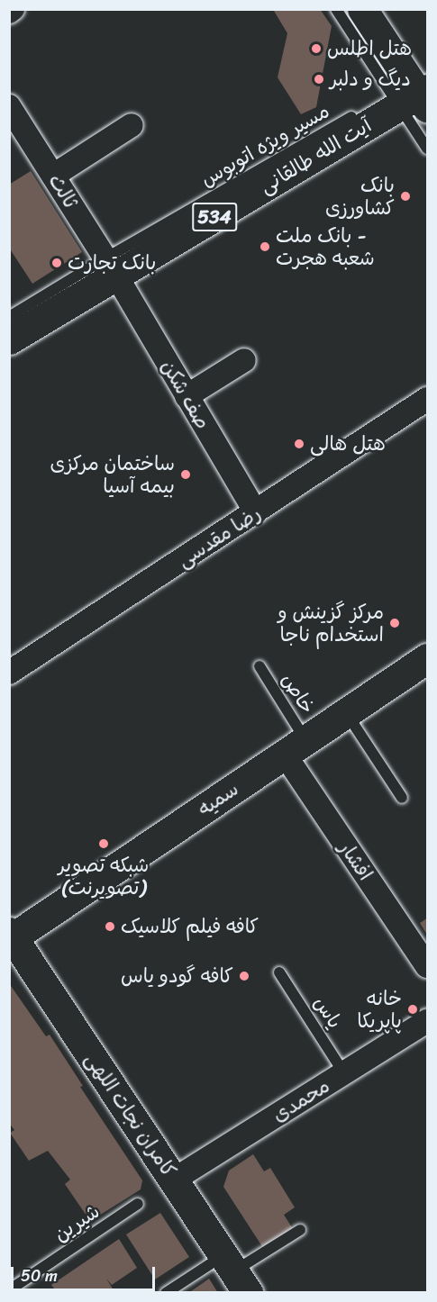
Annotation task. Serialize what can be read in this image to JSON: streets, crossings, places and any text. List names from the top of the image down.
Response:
{
  "streets": {
    "main road": [
      "آیت الله طالقانی",
      "534",
      "سمیه",
      "کامران نجات اللهی"
    ],
    "street": [
      "ثالث",
      "صف شکن",
      "رضا مقدسی",
      "افشار",
      "محمدی"
    ],
    "lane": [
      "مسیر ویژه اتوبوس",
      "خاص",
      "یاس",
      "شیرین"
    ]
  },
  "crossings": [
    ["مسیر ویژه اتوبوس", "آیت الله طالقانی"],
    ["مسیر ویژه اتوبوس", "ثالث"],
    ["مسیر ویژه اتوبوس", "صف شکن"],
    ["آیت الله طالقانی", "ثالث"],
    ["آیت الله طالقانی", "صف شکن"],
    ["ثالث", "صف شکن"],
    ["صف شکن", "رضا مقدسی"],
    ["خاص", "سمیه"],
    ["خاص", "افشار"],
    ["سمیه", "افشار"],
    ["سمیه", "کامران نجات اللهی"],
    ["یاس", "محمدی"],
    ["محمدی", "کامران نجات اللهی"]
  ],
  "places": [
    "هتل اطلس",
    "دیگ و دلبر",
    "بانک کشاورزی",
    "بانک ملت - شعبه هجرت",
    "بانک تجارت",
    "هتل هالی",
    "ساختمان مرکزی بیمه آسیا",
    "مرکز گزینش و استخدام ناجا",
    "شبکه تصویر (تصویرنت)",
    "کافه فیلم کلاسیک",
    "کافه گودو یاس",
    "خانه پاپریکا"
  ],
  "scale_bar": "50 m"
}
